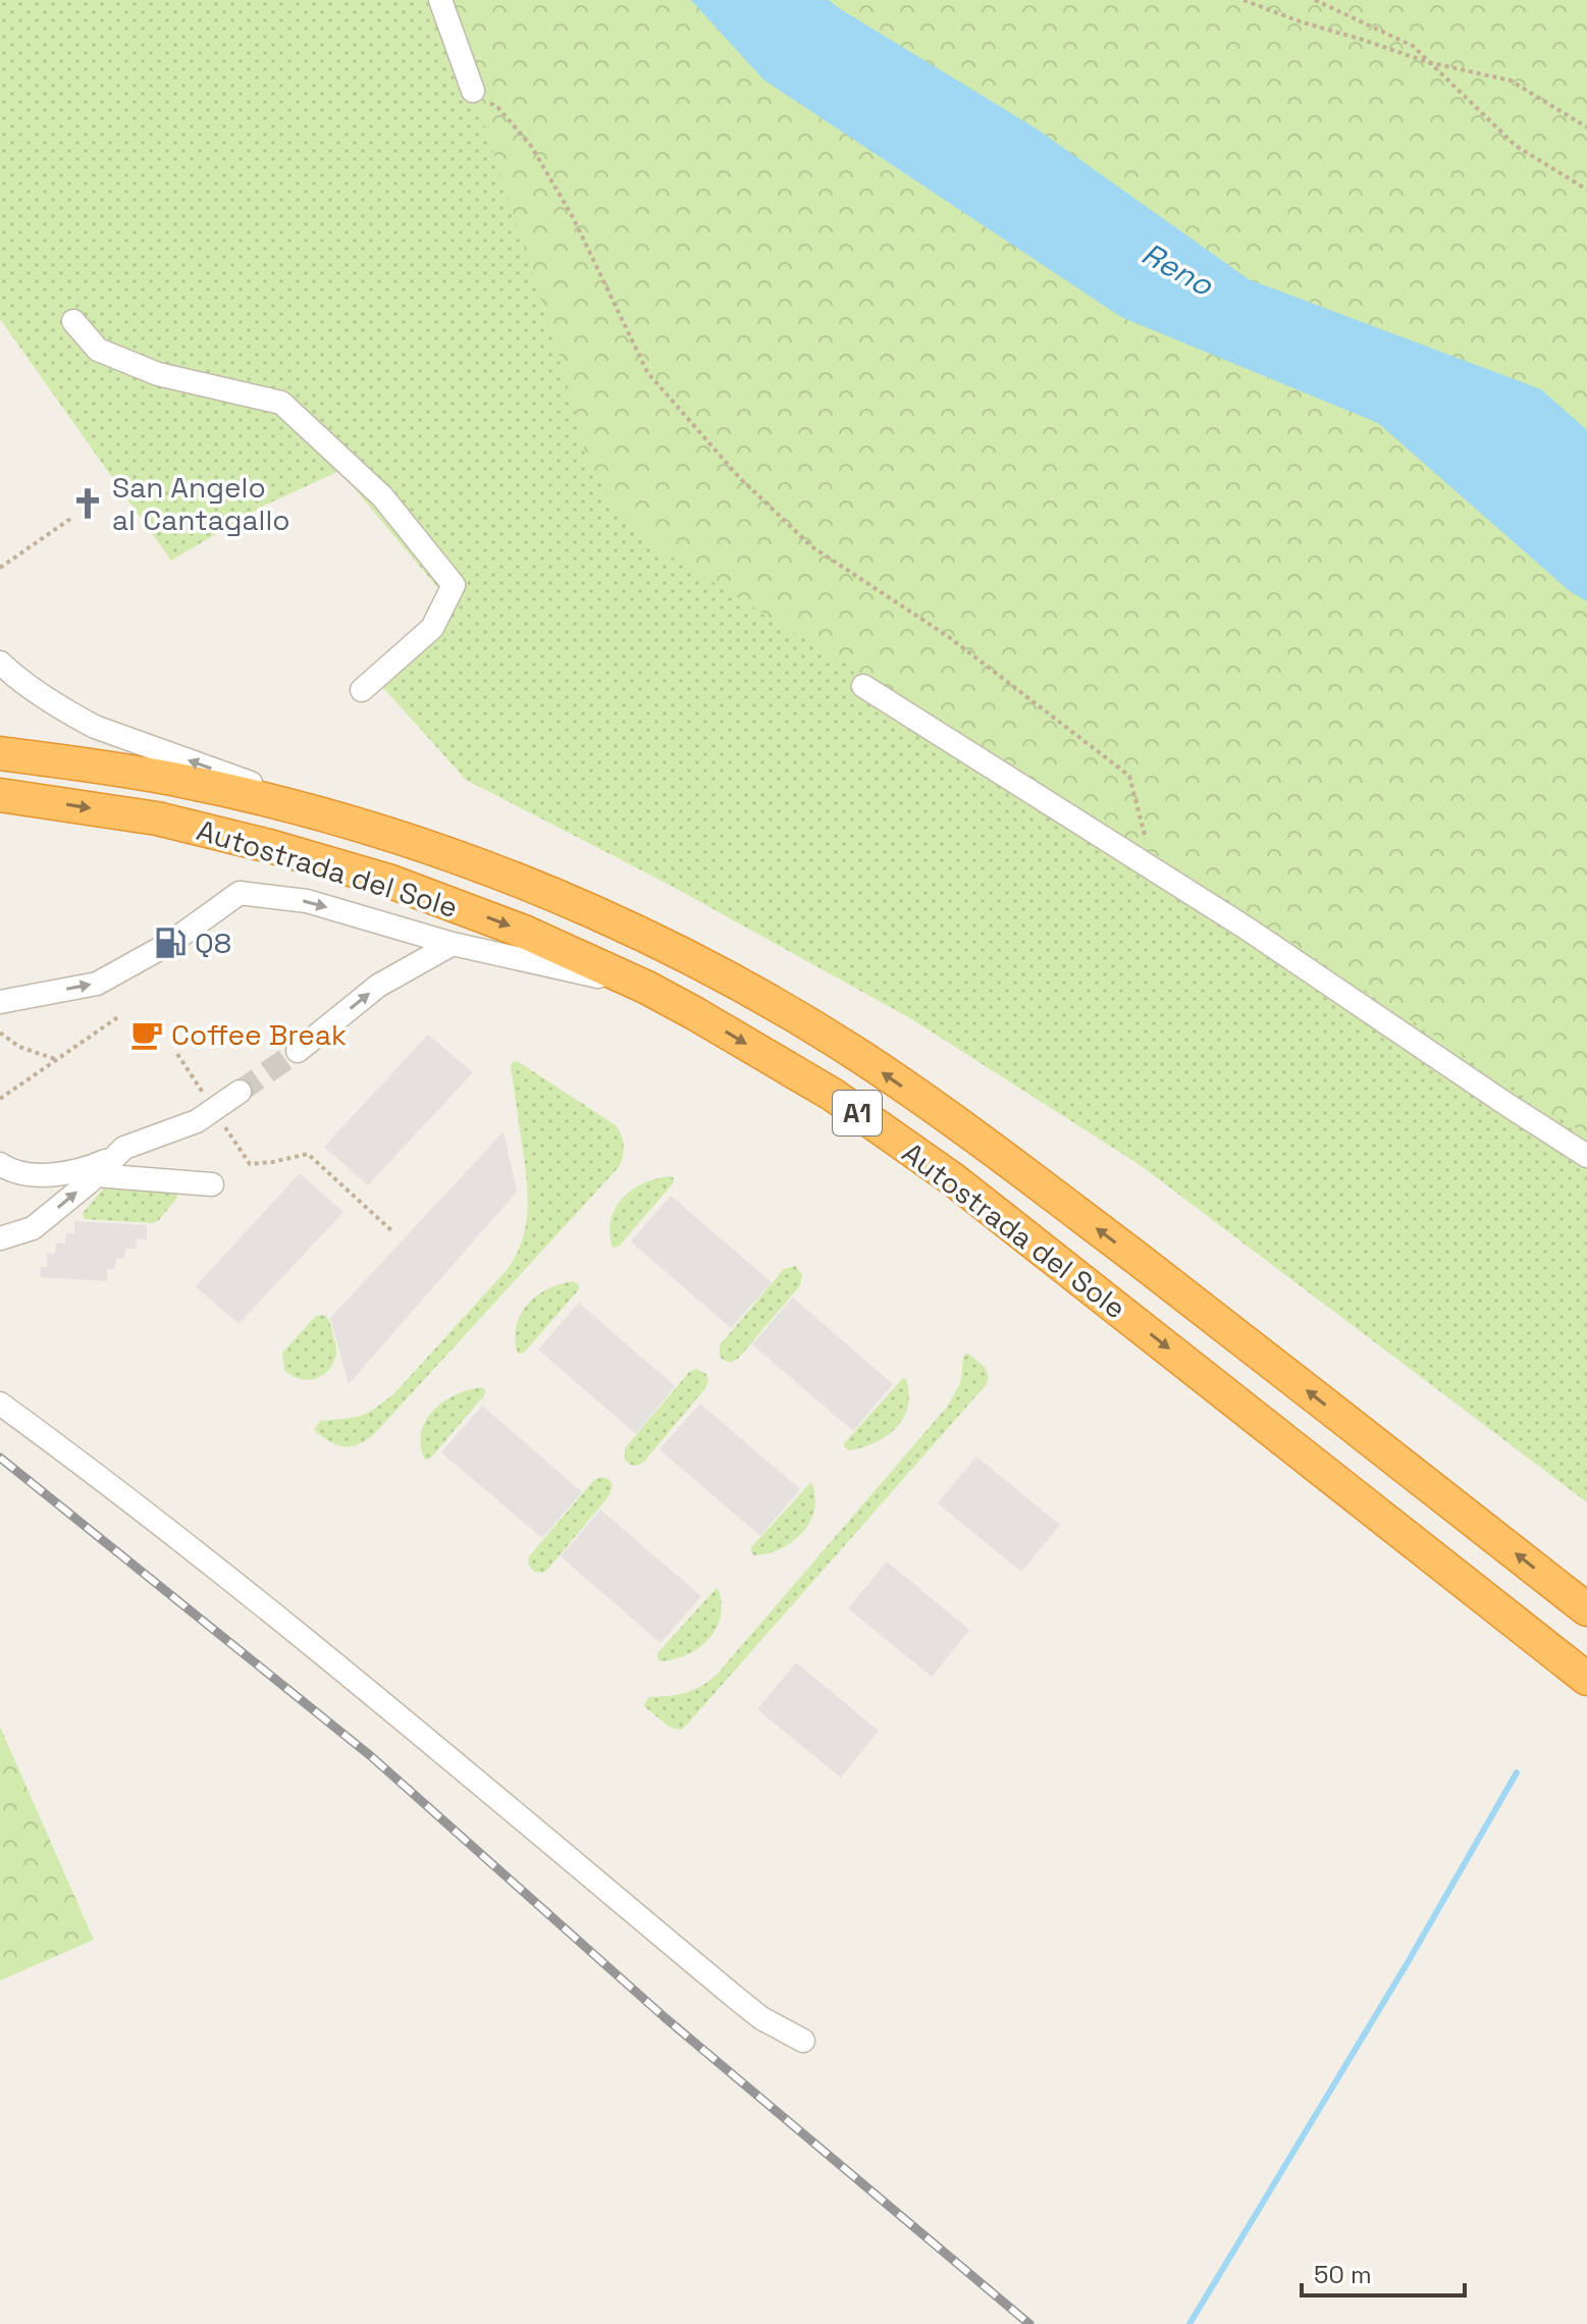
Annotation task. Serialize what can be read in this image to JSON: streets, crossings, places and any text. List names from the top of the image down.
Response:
{
  "streets": {
    "highway": ["Autostrada del Sole", "A1"]
  },
  "water": ["Reno"],
  "places": {
    "church": ["San Angelo al Cantagallo"],
    "fuel station": ["Q8"],
    "cafe": ["Coffee Break"]
  },
  "scale_bar": "50 m"
}
